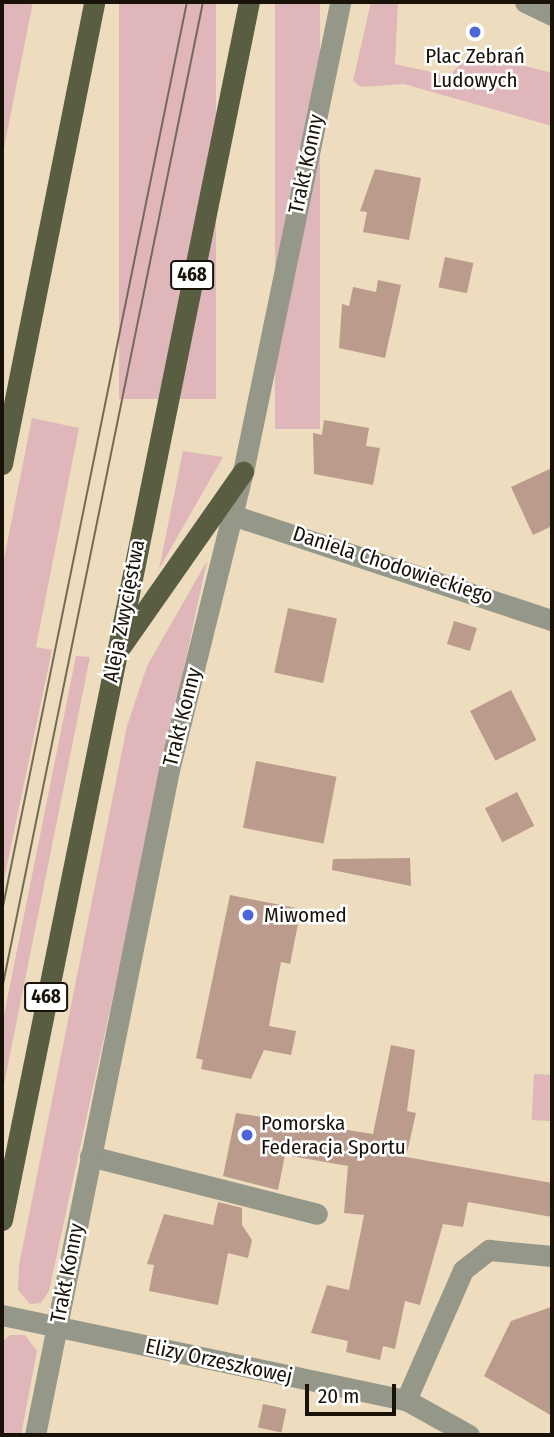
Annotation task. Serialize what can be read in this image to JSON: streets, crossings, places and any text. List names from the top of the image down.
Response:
{
  "streets": {
    "main road": ["468", "Aleja Zwycięstwa"],
    "street": ["Trakt Konny", "Daniela Chodowieckiego", "Elizy Orzeszkowej"]
  },
  "crossings": [
    ["Trakt Konny", "Daniela Chodowieckiego"],
    ["Trakt Konny", "Elizy Orzeszkowej"]
  ],
  "places": ["Plac Zebrań Ludowych", "Miwomed", "Pomorska Federacja Sportu"],
  "scale_bar": "20 m"
}
